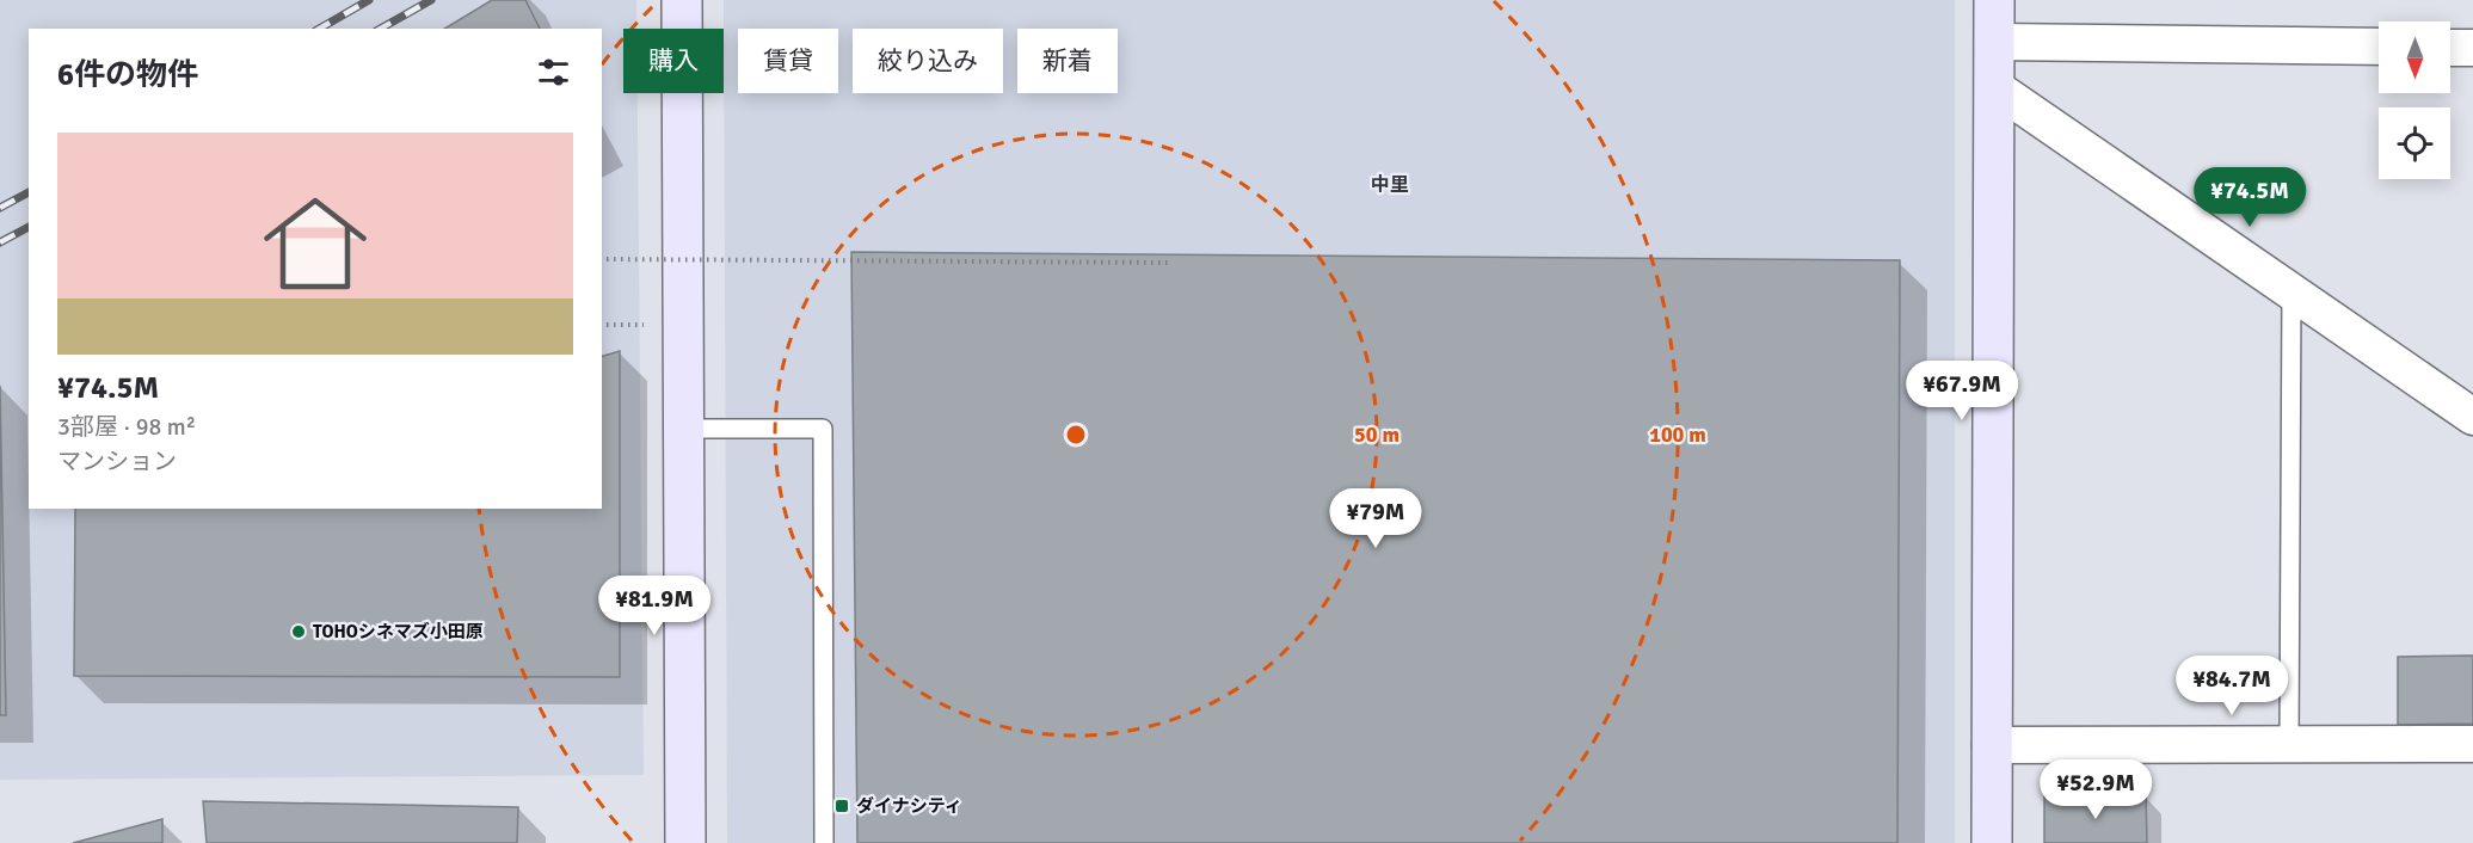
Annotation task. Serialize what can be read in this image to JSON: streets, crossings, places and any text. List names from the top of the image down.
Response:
{
  "districts": ["中里"],
  "places": {
    "other": ["TOHOシネマズ小田原"],
    "transit": ["ダイナシティ"]
  },
  "north": "bottom",
  "page": {
    "chip": [
      "購入",
      "賃貸",
      "絞り込み",
      "新着"
    ],
    "heading": "6件の物件",
    "list": [
      {
        "name": "¥74.5M",
        "note": "3部屋 · 98 m² · マンション"
      }
    ],
    "price": [
      "¥74.5M",
      "¥67.9M",
      "¥79M",
      "¥81.9M",
      "¥84.7M",
      "¥52.9M"
    ]
  },
  "rings": ["50 m", "100 m"]
}
